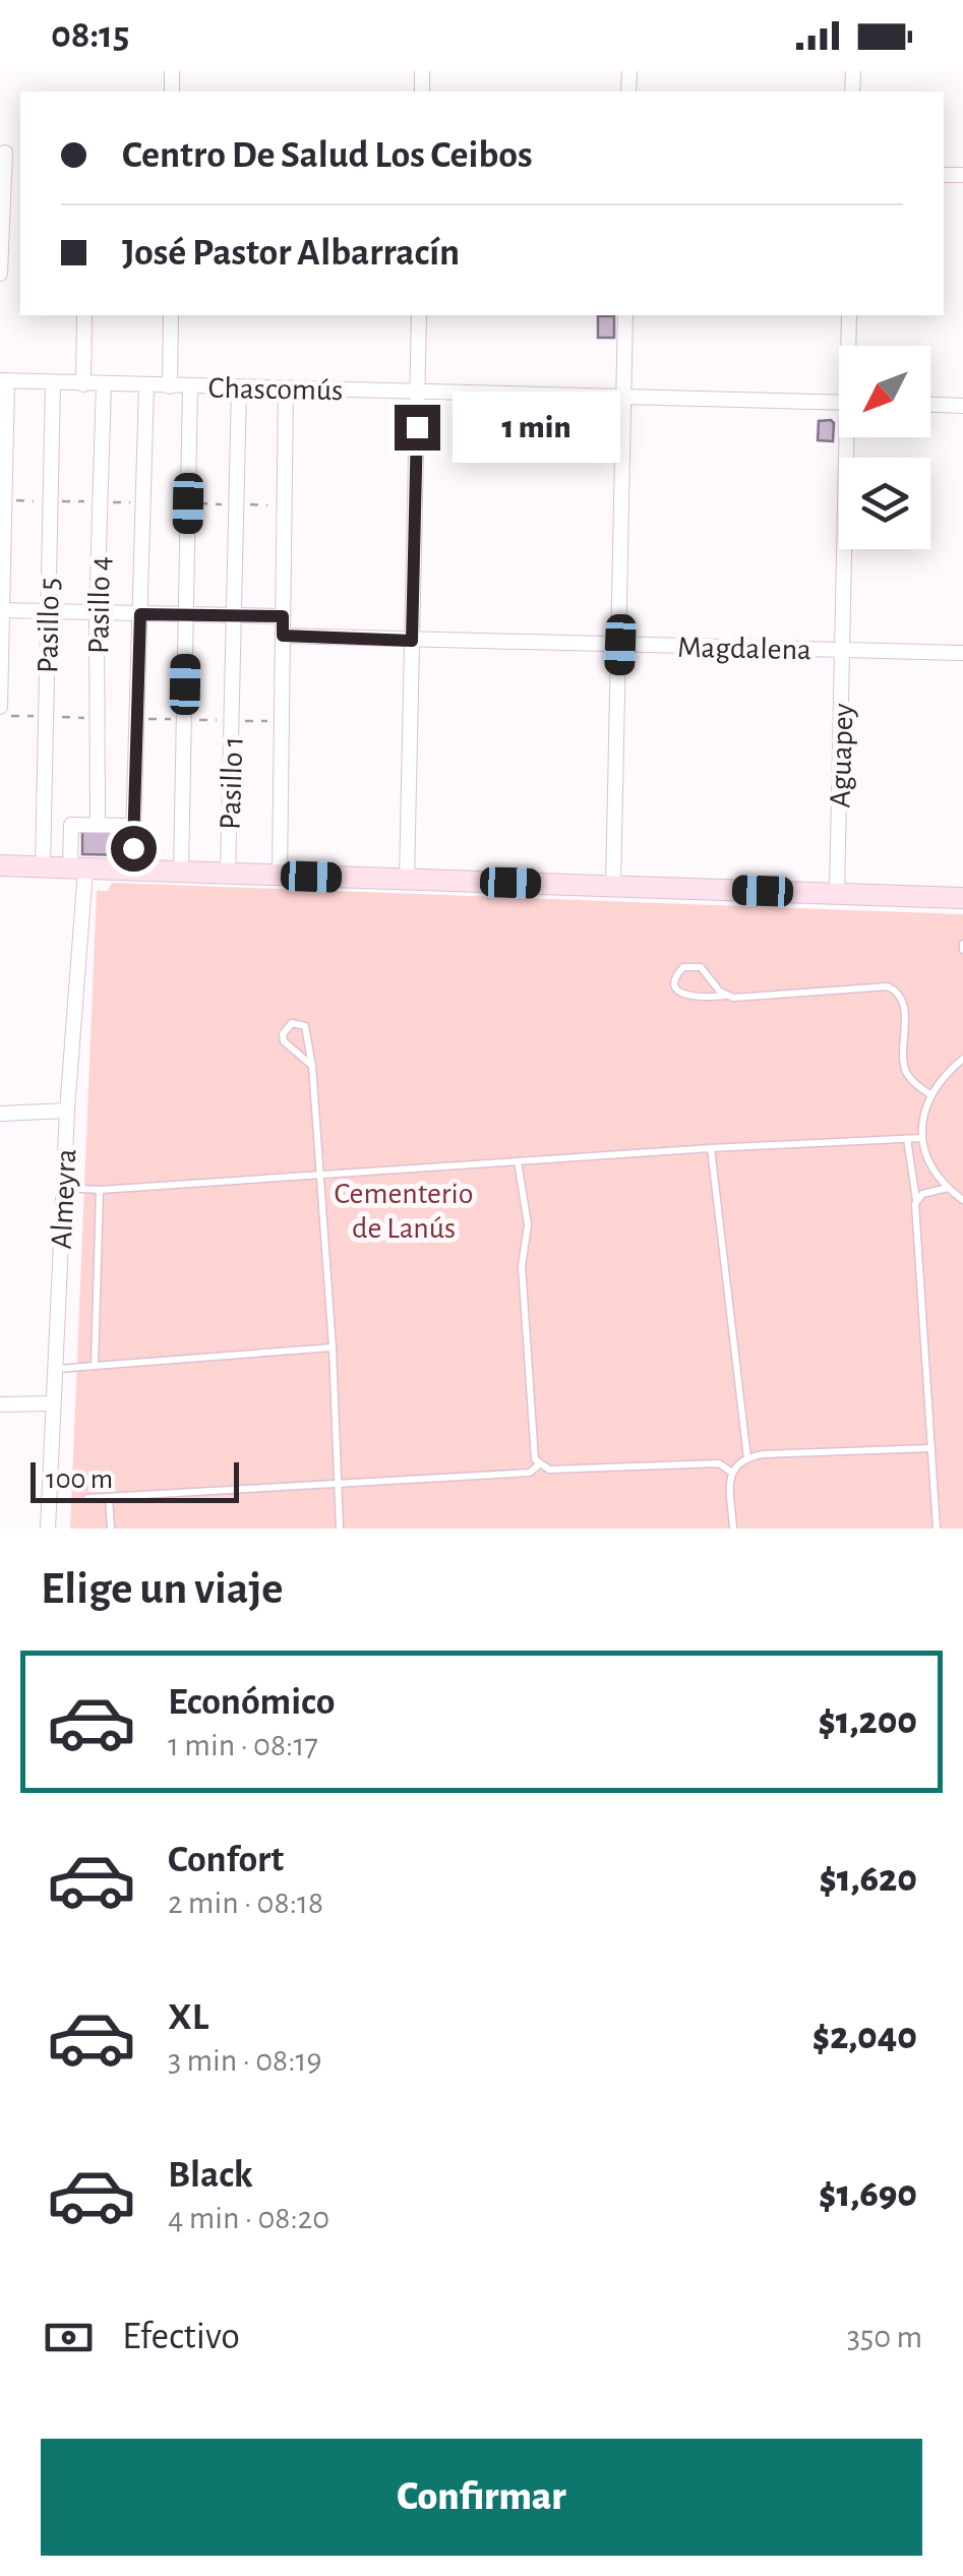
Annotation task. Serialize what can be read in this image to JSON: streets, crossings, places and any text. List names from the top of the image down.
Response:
{
  "streets": {
    "street": [
      "Chascomús",
      "Pasillo 4",
      "Pasillo 5",
      "Magdalena",
      "Aguapey",
      "Pasillo 1",
      "Almeyra"
    ]
  },
  "crossings": [
    ["Chascomús", "Pasillo 4"],
    ["Chascomús", "Pasillo 5"],
    ["Chascomús", "Pasillo 1"],
    ["Pasillo 4", "Almeyra"],
    ["Magdalena", "Aguapey"]
  ],
  "parks": ["Cementerio de Lanús"],
  "scale_bar": "100 m",
  "north": "bottom left",
  "page": {
    "status": "08:15",
    "banner": ["Centro De Salud Los Ceibos", "José Pastor Albarracín"],
    "bubble": "1 min",
    "scale": "100 m",
    "heading": "Elige un viaje",
    "list": [
      {
        "name": "Económico",
        "note": "1 min · 08:17",
        "value": "$1,200"
      },
      {
        "name": "Confort",
        "note": "2 min · 08:18",
        "value": "$1,620"
      },
      {
        "name": "XL",
        "note": "3 min · 08:19",
        "value": "$2,040"
      },
      {
        "name": "Black",
        "note": "4 min · 08:20",
        "value": "$1,690"
      }
    ],
    "pay": ["Efectivo", "350 m"],
    "buttons": "Confirmar"
  }
}
